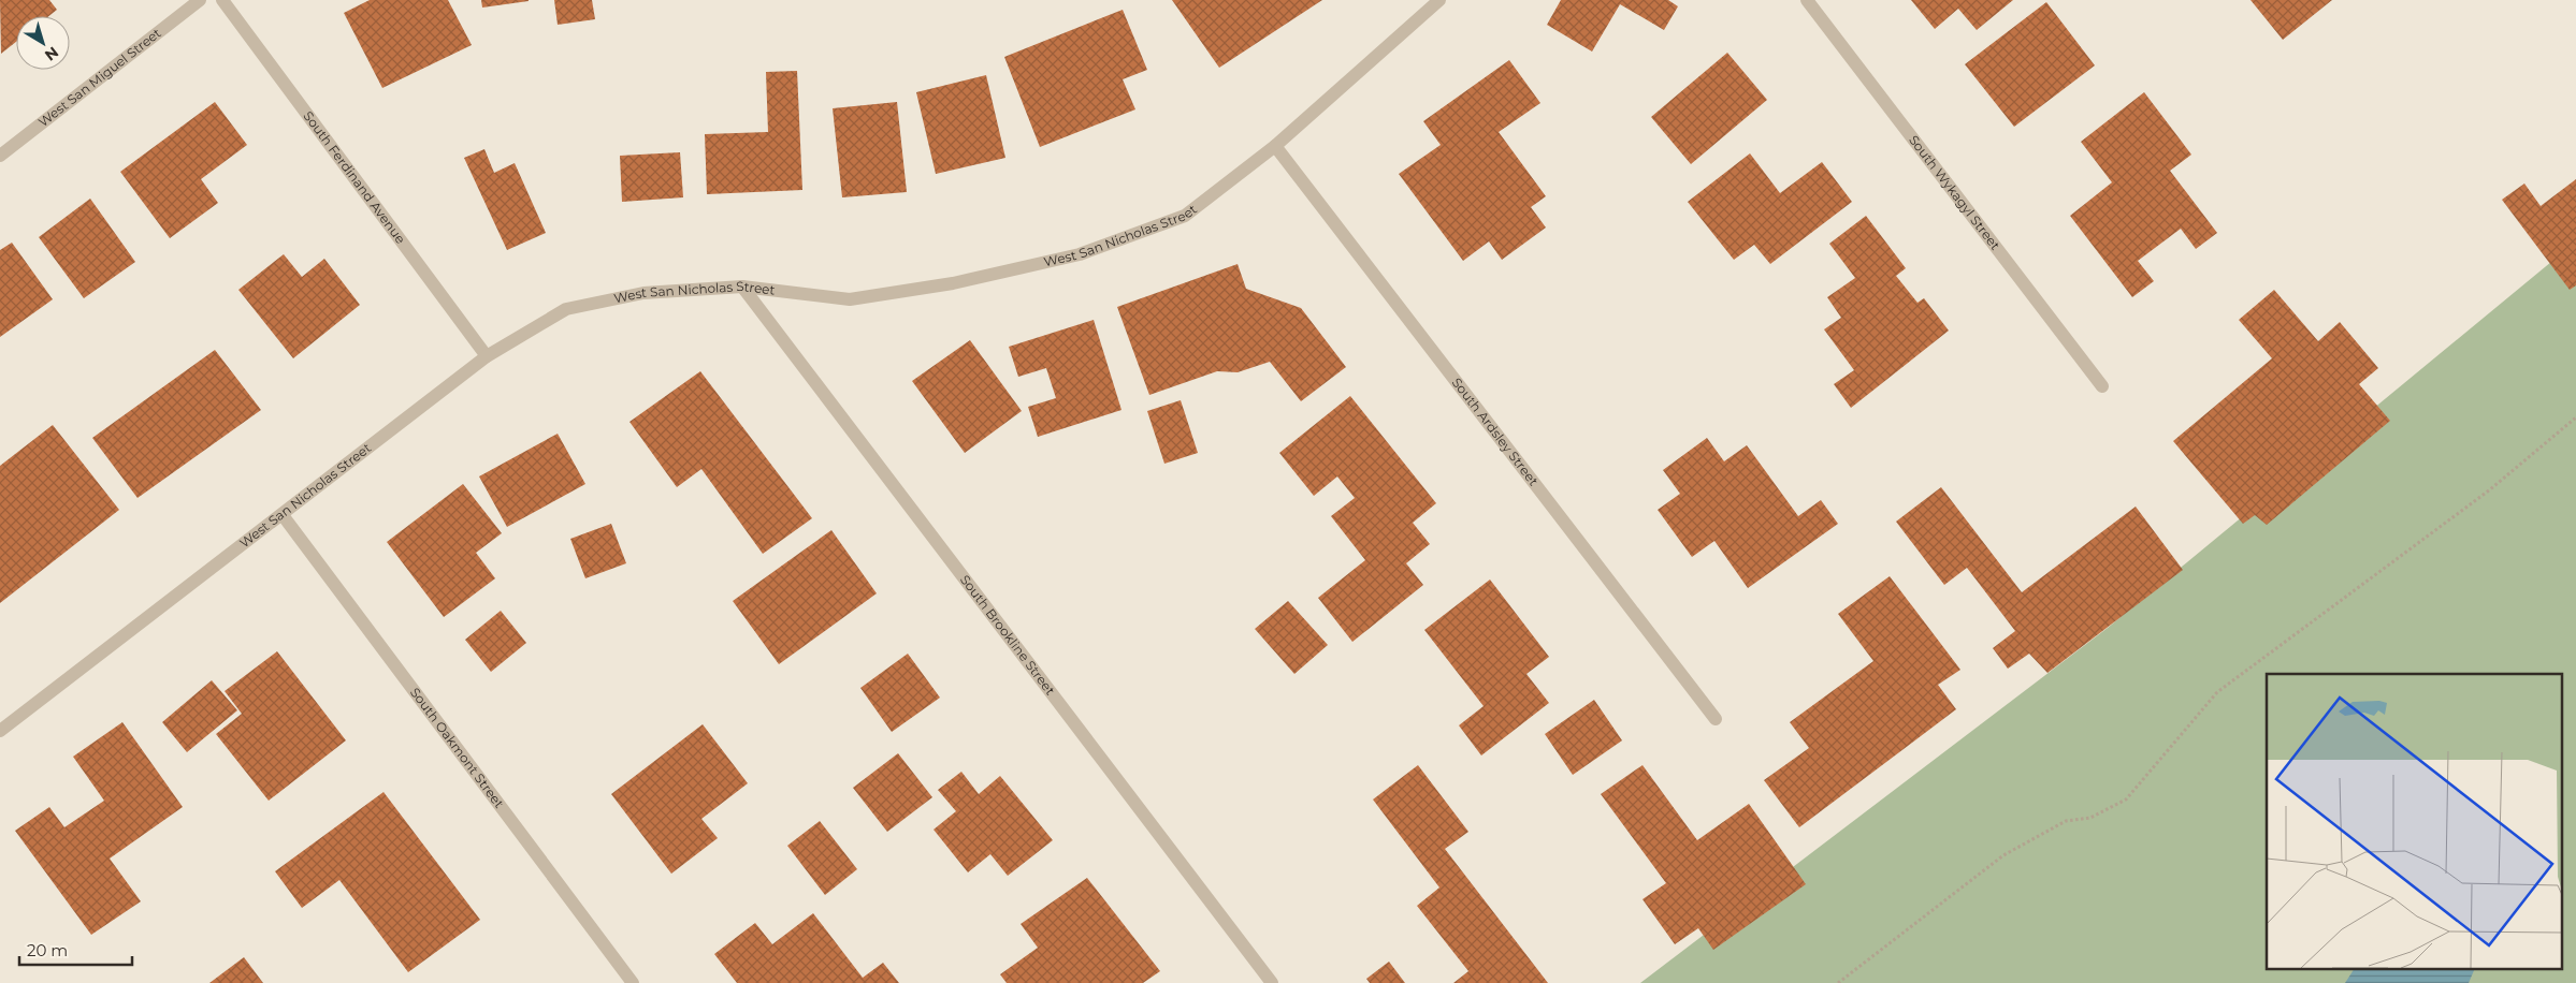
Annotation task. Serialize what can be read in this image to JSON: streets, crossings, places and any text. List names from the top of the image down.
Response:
{
  "streets": {
    "street": [
      "West San Miguel Street",
      "South Ferdinand Avenue",
      "South Wykagyl Street",
      "West San Nicholas Street",
      "South Ardsley Street",
      "South Brookline Street",
      "South Oakmont Street"
    ]
  },
  "crossings": [
    ["South Ferdinand Avenue", "West San Nicholas Street"],
    ["West San Nicholas Street", "South Ardsley Street"],
    ["West San Nicholas Street", "South Brookline Street"],
    ["West San Nicholas Street", "South Oakmont Street"]
  ],
  "scale_bar": "20 m",
  "north": "bottom right"
}
